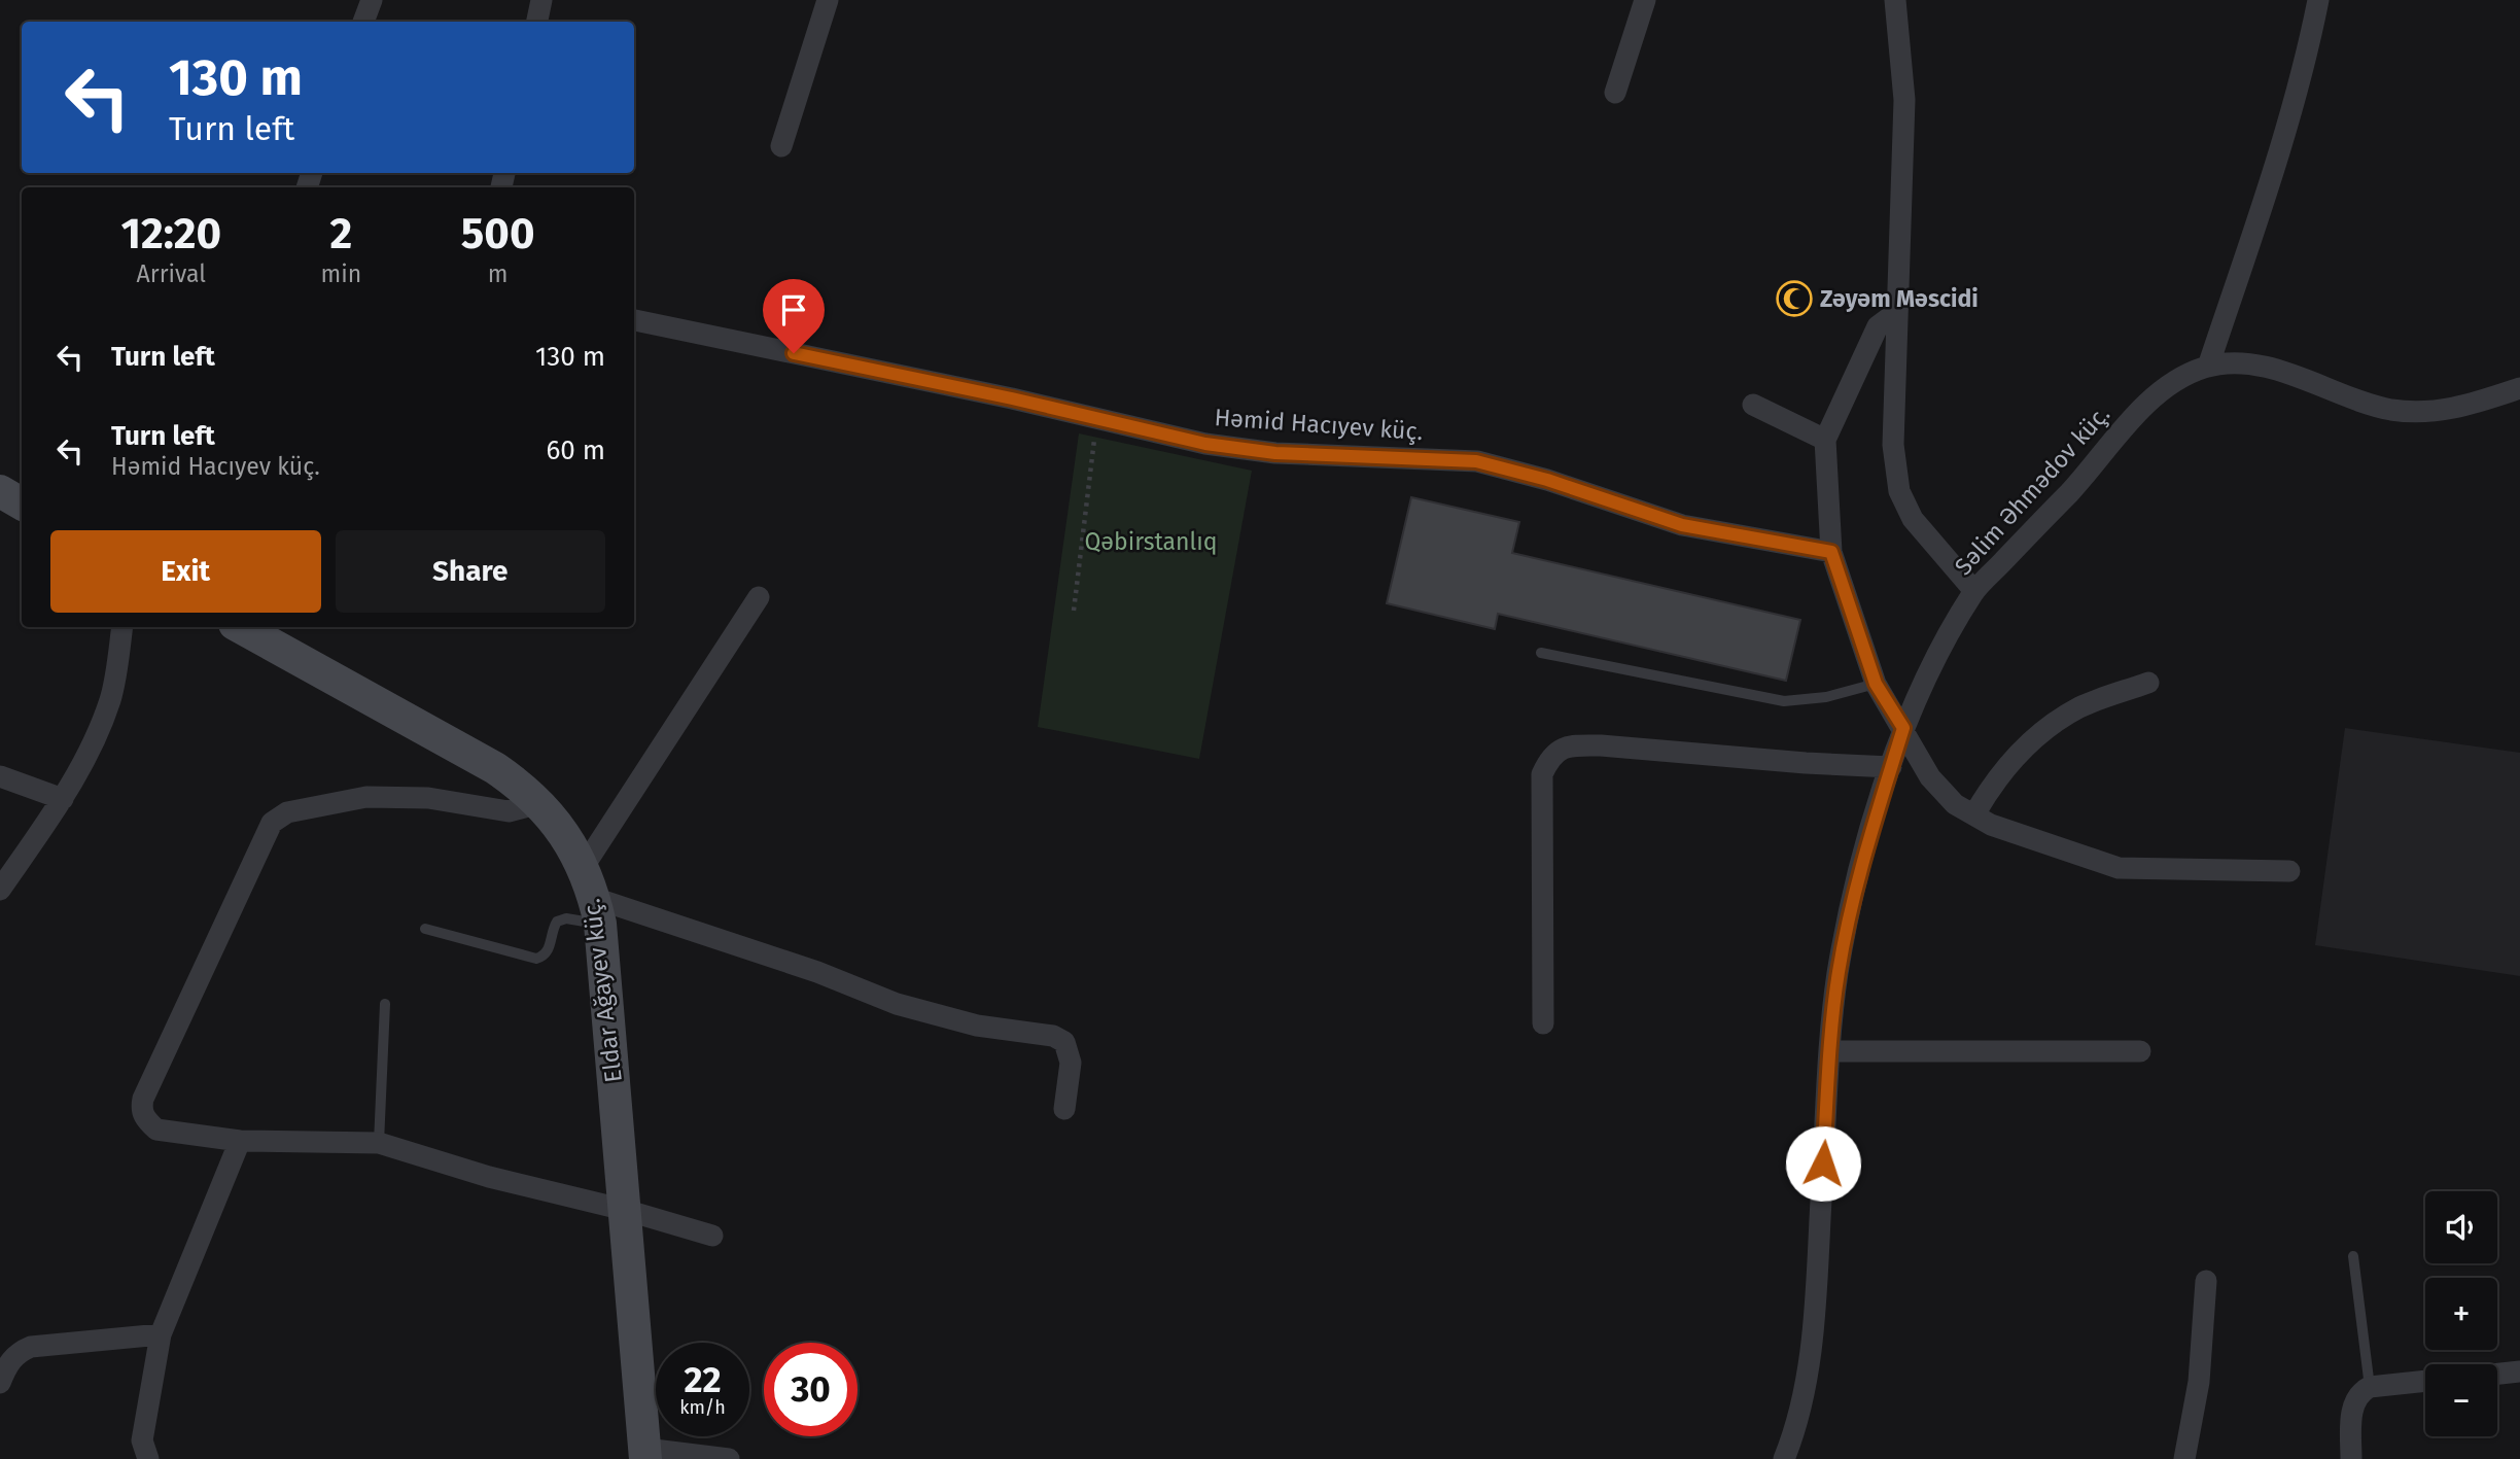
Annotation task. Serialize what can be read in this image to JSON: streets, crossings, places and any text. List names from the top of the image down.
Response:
{
  "streets": {
    "main road": ["Eldar Ağayev küç."],
    "street": ["Həmid Hacıyev küç.", "Səlim Əhmədov küç."]
  },
  "parks": ["Qəbirstanlıq"],
  "places": {
    "mosque": ["Zəyəm Məscidi"]
  },
  "page": {
    "turn": ["130 m", "Turn left"],
    "eta": [
      "12:20",
      "Arrival",
      "2",
      "min",
      "500",
      "m"
    ],
    "list": [
      {
        "name": "Turn left",
        "value": "130 m"
      },
      {
        "name": "Turn left",
        "note": "Həmid Hacıyev küç.",
        "value": "60 m"
      }
    ],
    "buttons": ["Exit", "Share"],
    "map_buttons": ["+", "−"],
    "speed": "22 km/h",
    "limit": "30"
  }
}
